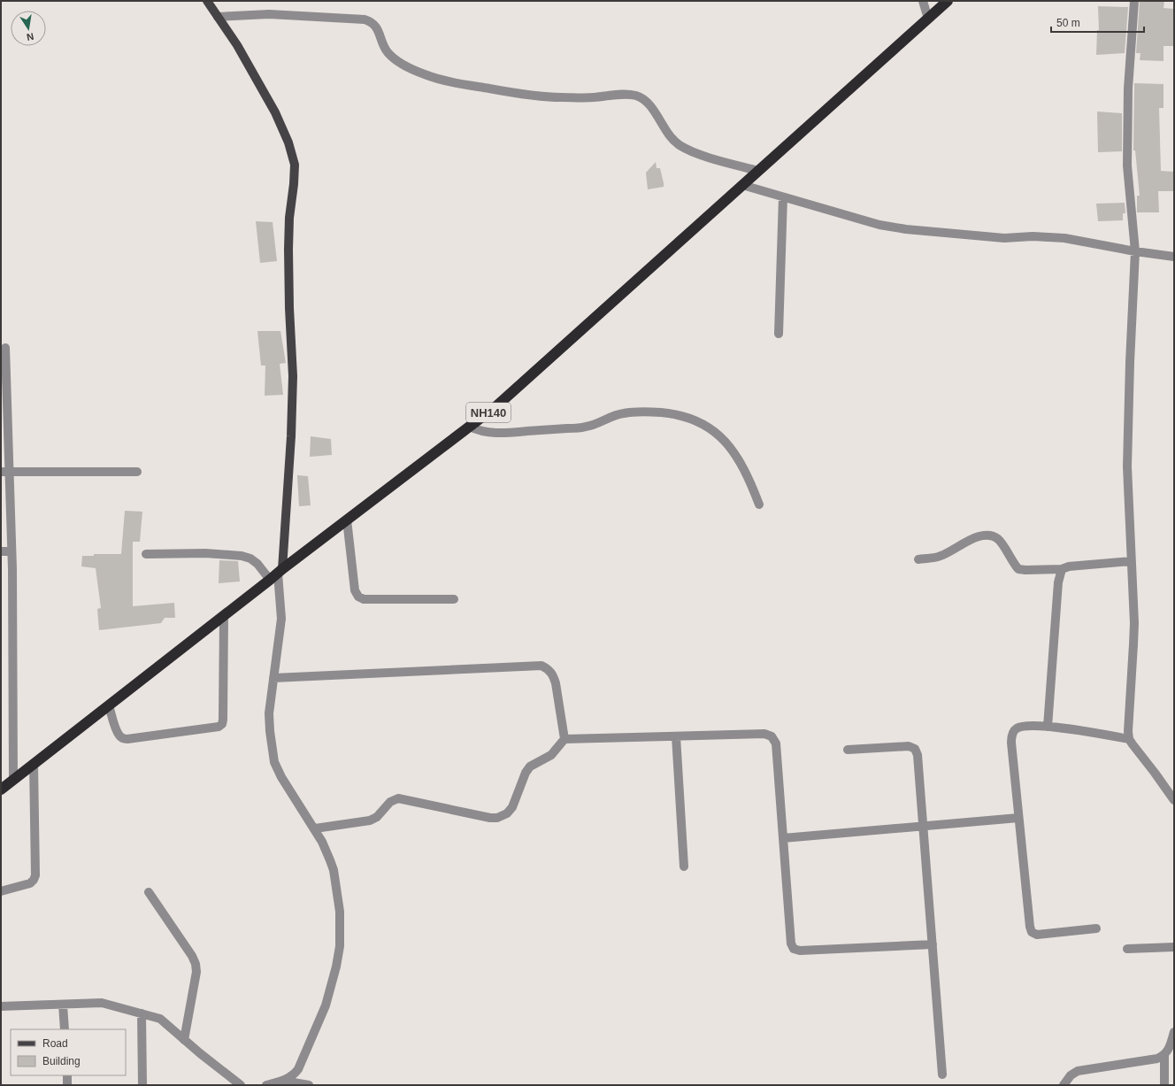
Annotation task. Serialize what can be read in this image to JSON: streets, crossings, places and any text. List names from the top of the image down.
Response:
{
  "streets": {
    "highway": ["NH140"]
  },
  "legend": ["Road", "Building"],
  "scale_bar": "50 m",
  "north": "bottom"
}
